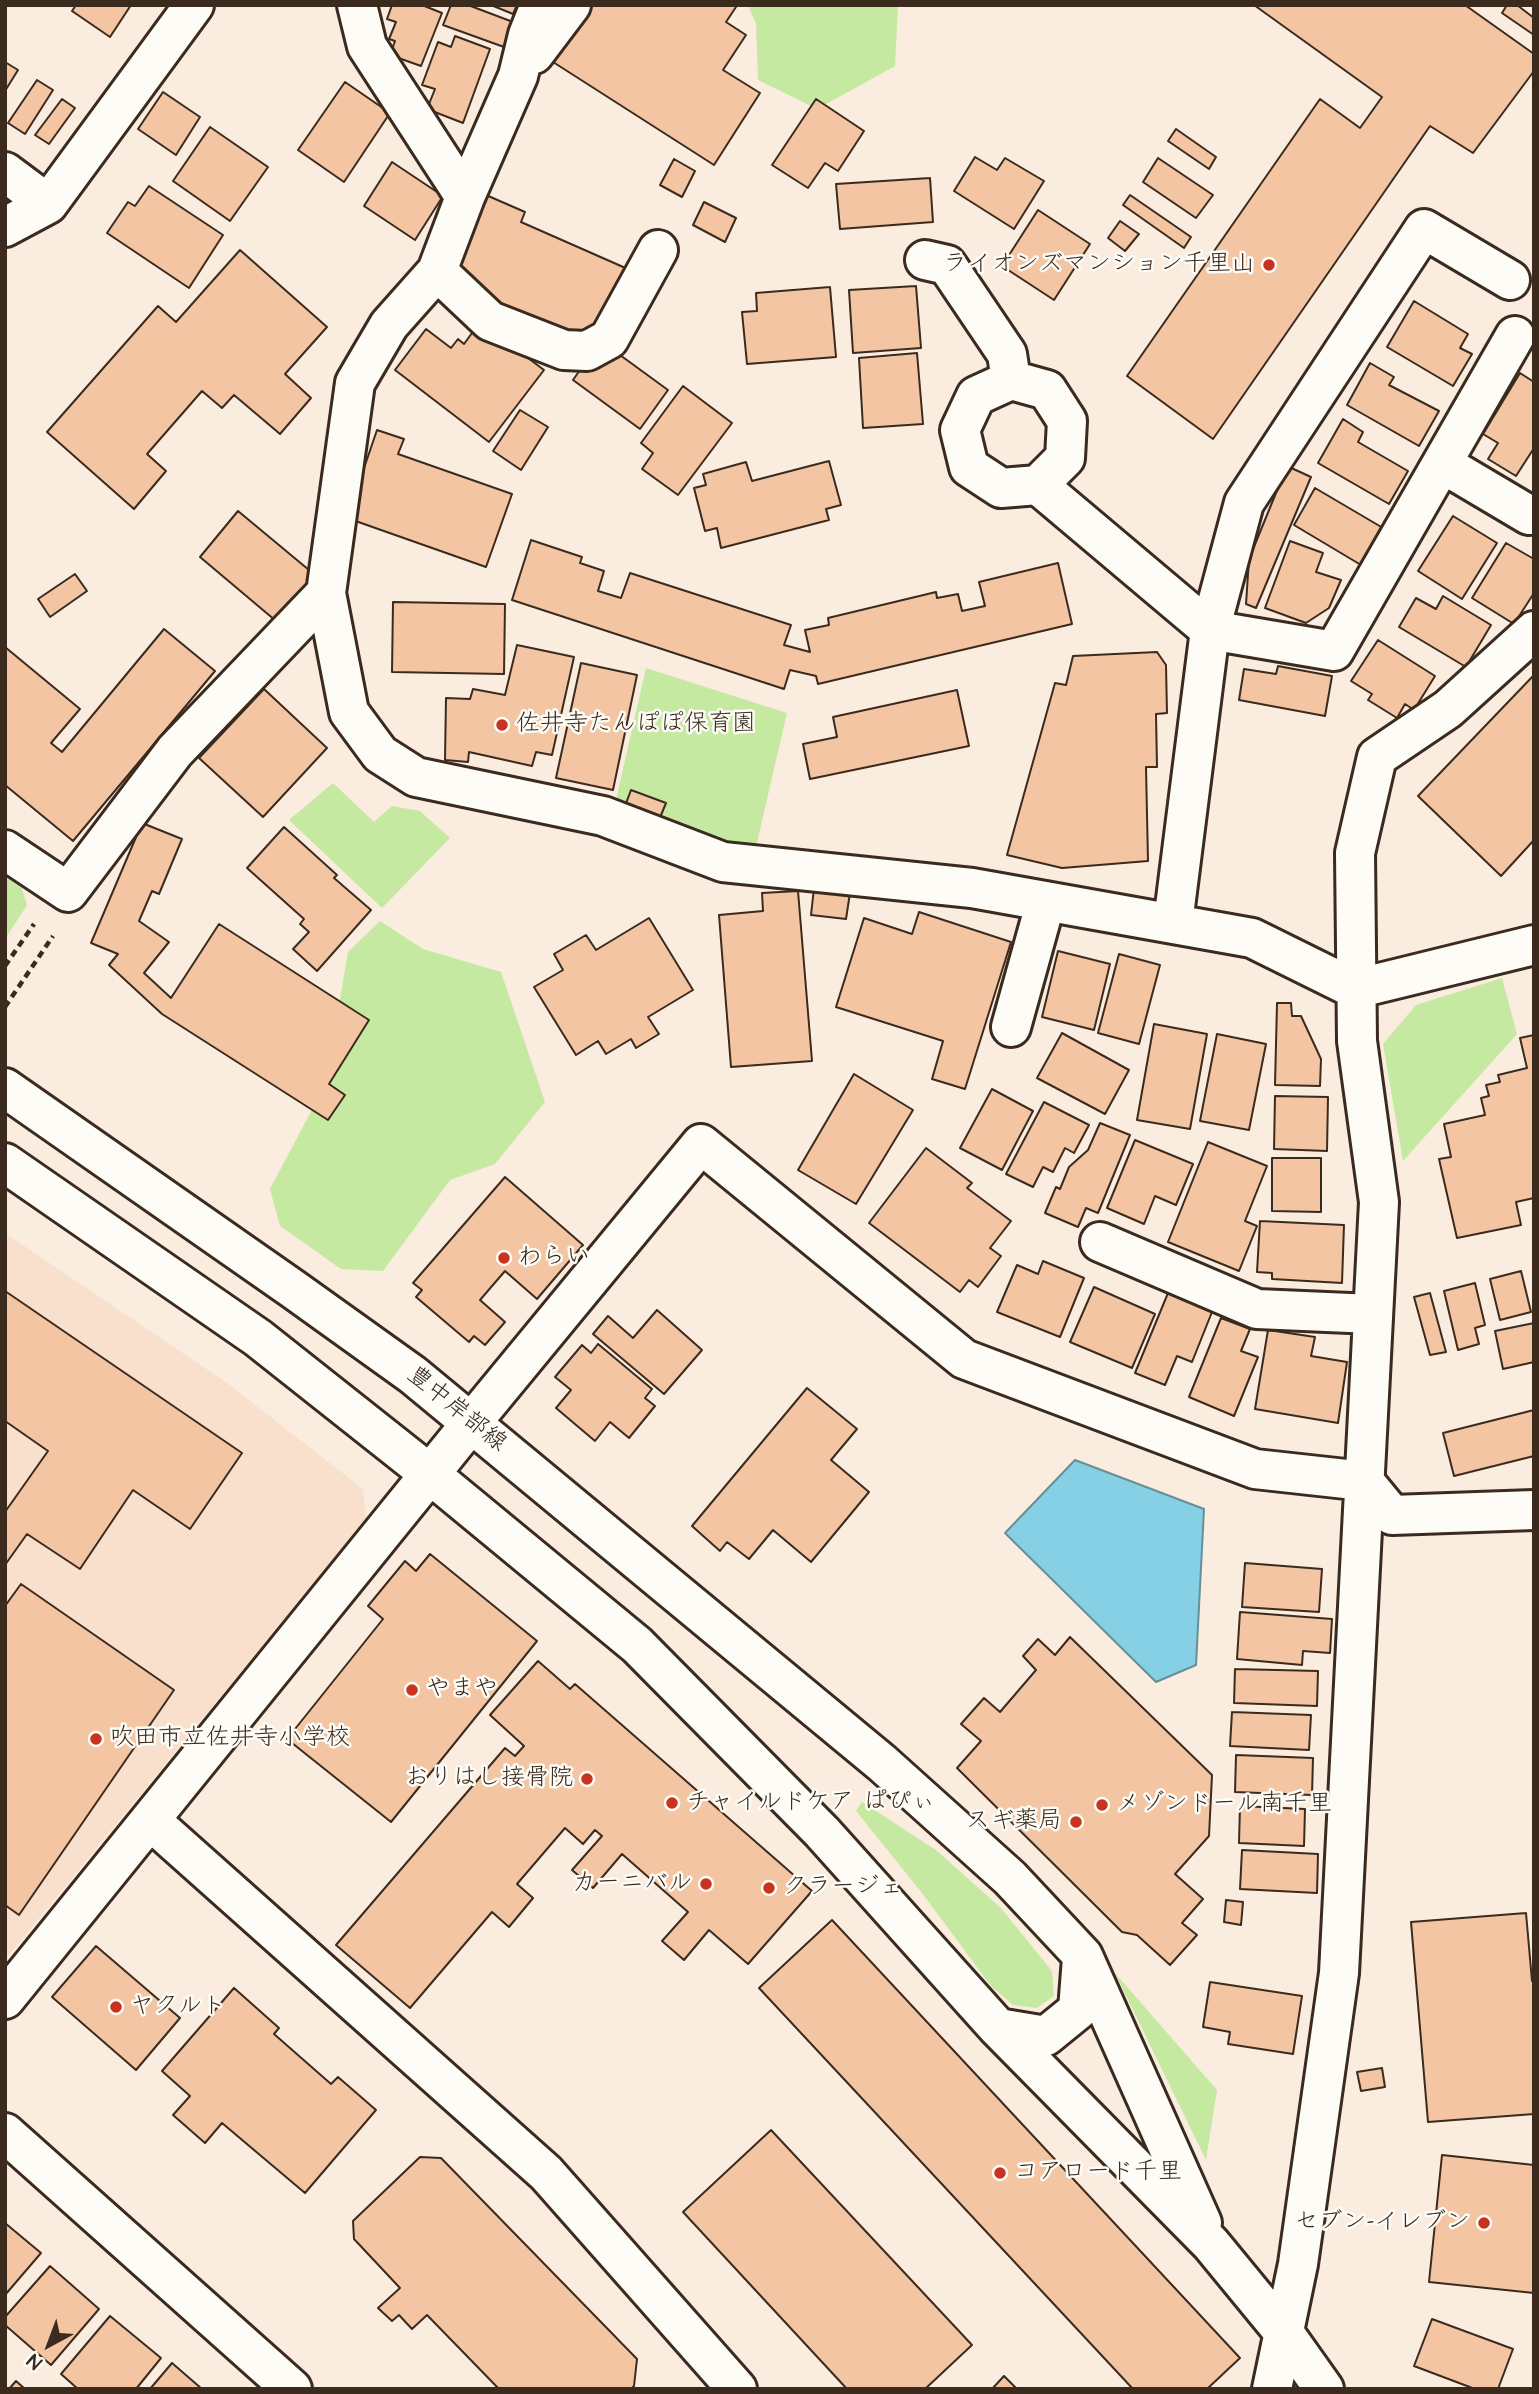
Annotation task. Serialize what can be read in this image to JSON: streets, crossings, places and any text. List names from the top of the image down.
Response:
{
  "streets": {
    "street": ["豊中岸部線"]
  },
  "places": [
    "ライオンズマンション千里山",
    "佐井寺たんぽぽ保育園",
    "わらい",
    "やまや",
    "吹田市立佐井寺小学校",
    "おりはし接骨院",
    "チャイルドケア ぱぴぃ",
    "メゾンドール南千里",
    "スギ薬局",
    "カーニバル",
    "クラージェ",
    "ヤクルト",
    "コアロード千里",
    "セブン-イレブン"
  ],
  "north": "bottom left"
}
